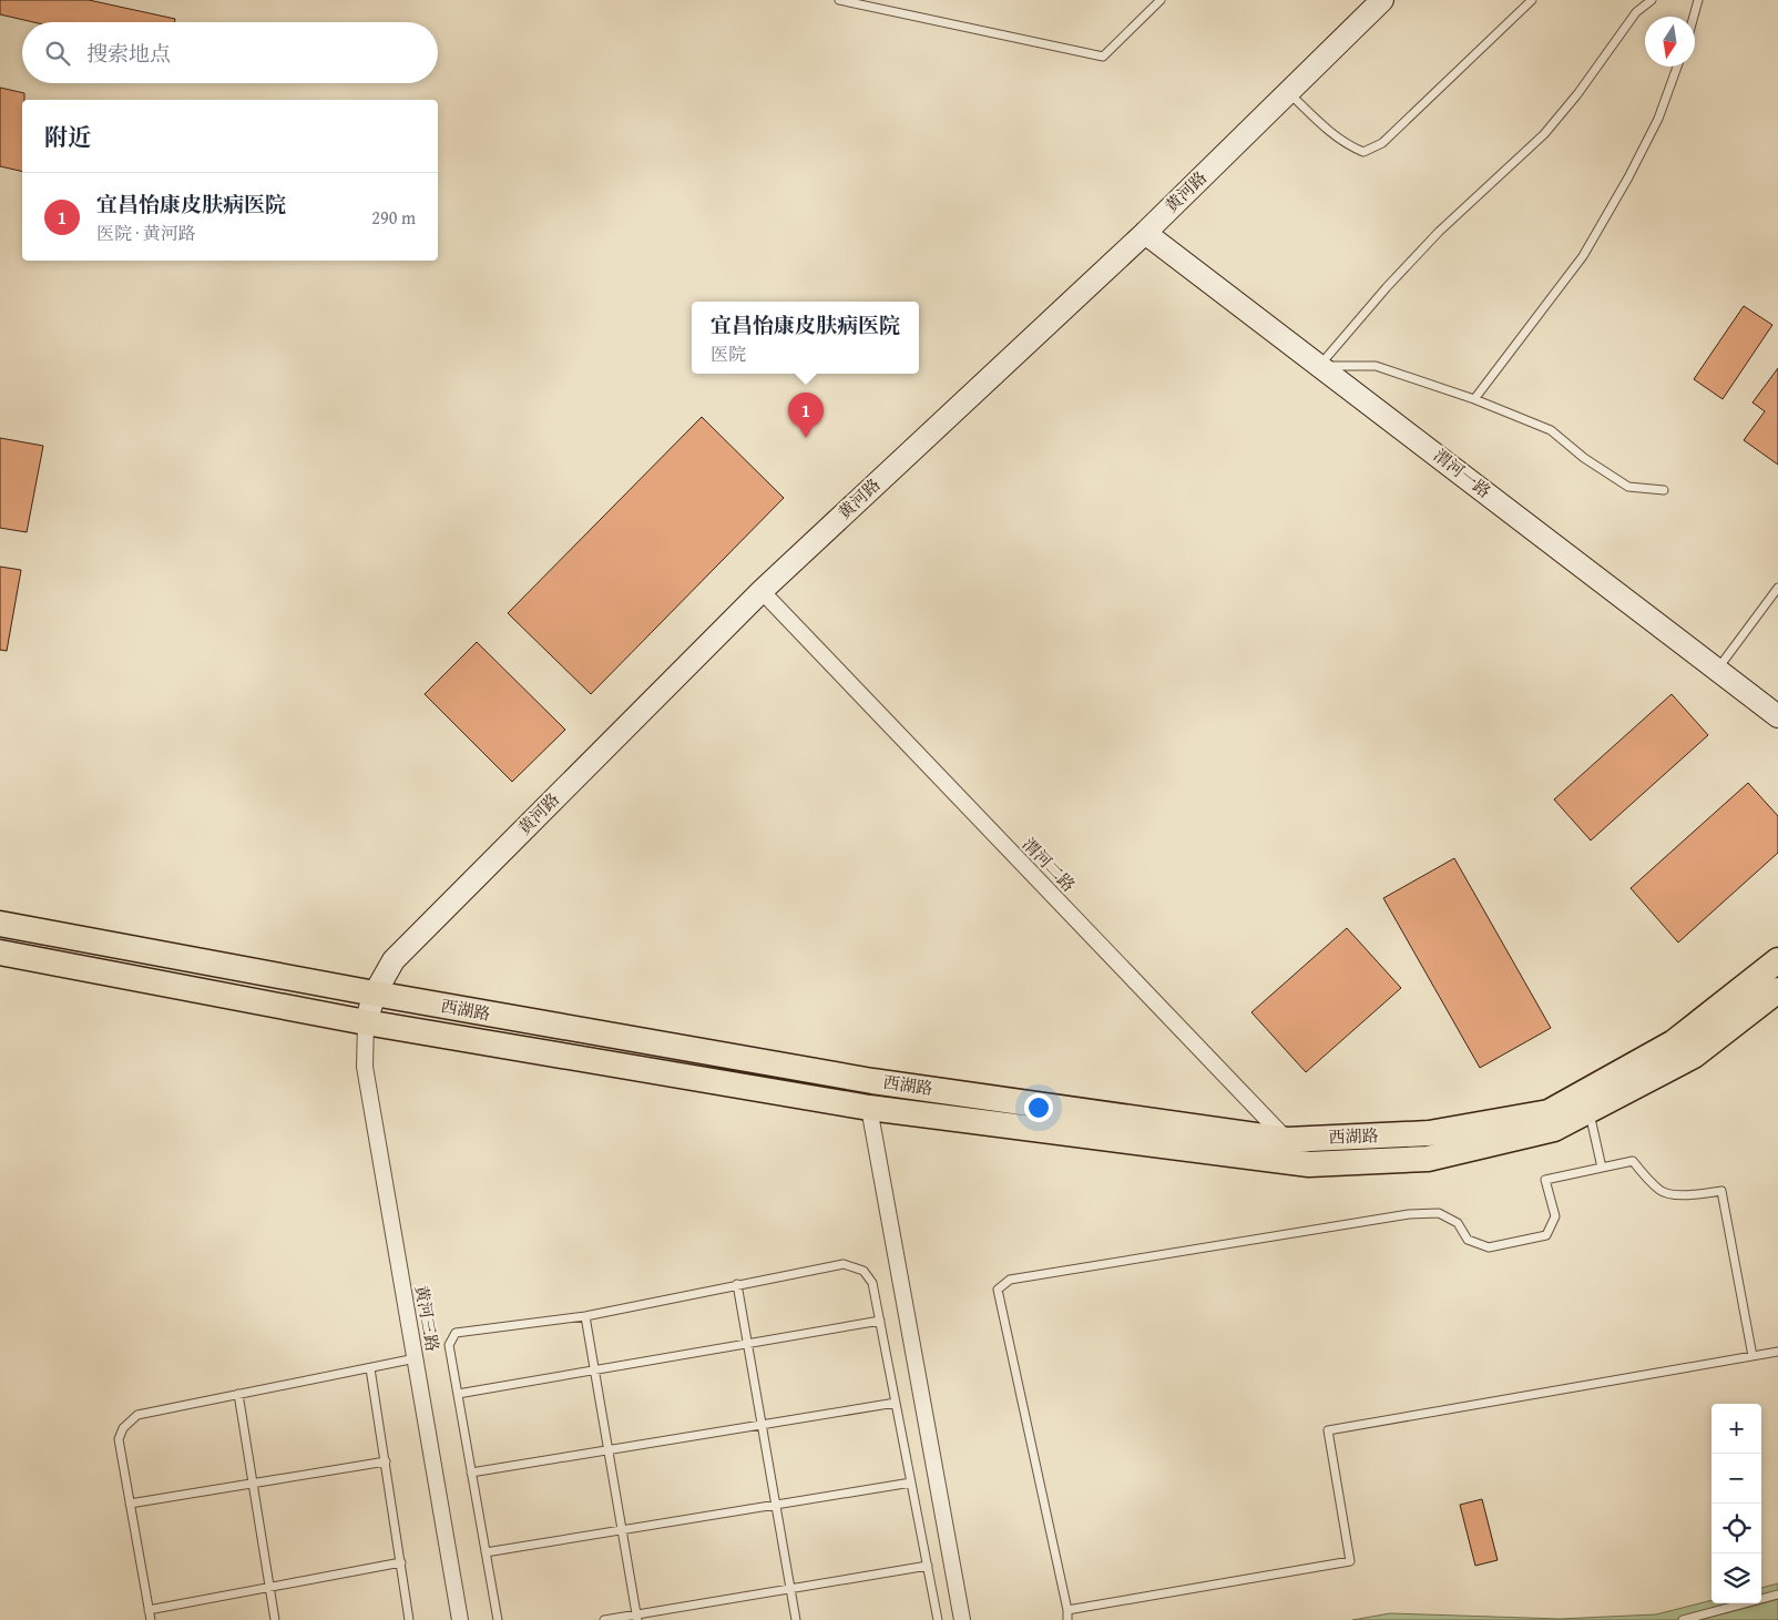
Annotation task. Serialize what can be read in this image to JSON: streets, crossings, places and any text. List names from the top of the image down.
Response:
{
  "streets": {
    "main road": ["黄河路", "渭河一路", "西湖路"],
    "street": ["渭河二路", "黄河三路"]
  },
  "crossings": [
    ["黄河路", "渭河一路"],
    ["黄河路", "渭河二路"],
    ["黄河路", "西湖路"],
    ["黄河路", "黄河三路"],
    ["渭河二路", "西湖路"],
    ["西湖路", "黄河三路"]
  ],
  "north": "bottom",
  "page": {
    "search": "搜索地点",
    "heading": "附近",
    "list": [
      {
        "mark": "1",
        "name": "宜昌怡康皮肤病医院",
        "note": "医院 · 黄河路",
        "value": "290 m"
      }
    ],
    "popup": ["宜昌怡康皮肤病医院", "医院"],
    "pins": "1",
    "map_buttons": ["+", "−"]
  }
}
